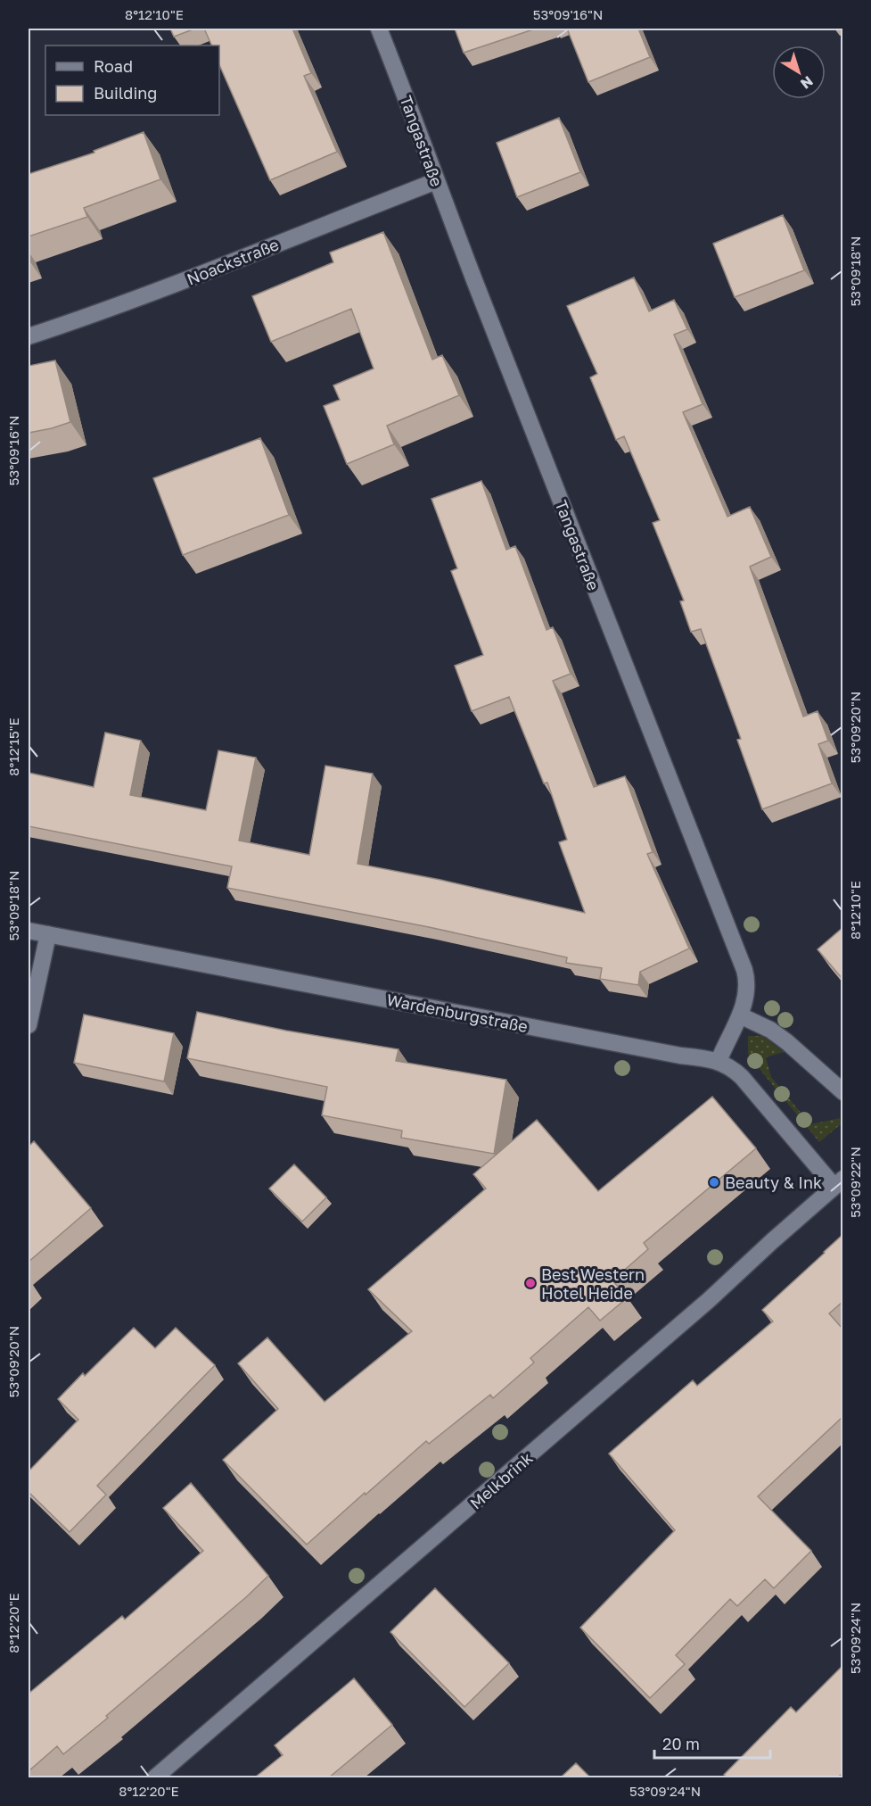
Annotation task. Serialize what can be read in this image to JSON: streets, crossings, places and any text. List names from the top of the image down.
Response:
{
  "streets": {
    "street": [
      "Tangastraße",
      "Noackstraße",
      "Wardenburgstraße",
      "Melkbrink"
    ]
  },
  "crossings": [
    ["Tangastraße", "Noackstraße"],
    ["Tangastraße", "Wardenburgstraße"],
    ["Wardenburgstraße", "Melkbrink"]
  ],
  "places": ["Beauty & Ink", "Best Western Hotel Heide"],
  "legend": ["Road", "Building"],
  "scale_bar": "20 m",
  "north": "bottom right",
  "coordinates": [
    "8°12'10\"E",
    "53°09'16\"N",
    "53°09'18\"N",
    "53°09'20\"N",
    "8°12'15\"E",
    "53°09'22\"N",
    "8°12'20\"E",
    "53°09'24\"N"
  ]
}
